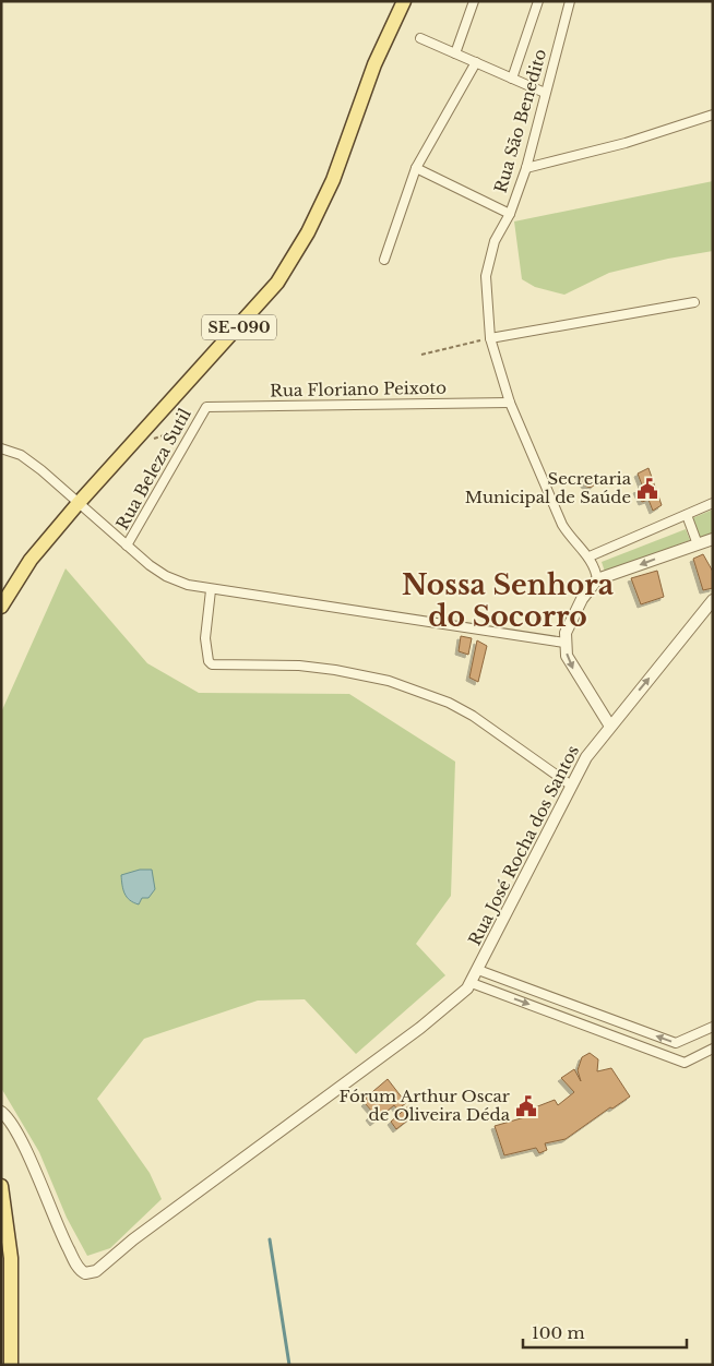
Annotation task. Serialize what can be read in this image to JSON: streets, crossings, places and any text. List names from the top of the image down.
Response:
{
  "streets": {
    "main road": ["SE-090"],
    "street": [
      "Rua São Benedito",
      "Rua Floriano Peixoto",
      "Rua Beleza Sutil",
      "Rua José Rocha dos Santos"
    ]
  },
  "crossings": [
    ["Rua São Benedito", "Rua Floriano Peixoto"],
    ["Rua Floriano Peixoto", "Rua Beleza Sutil"]
  ],
  "one_way": ["Rua José Rocha dos Santos"],
  "districts": ["Nossa Senhora do Socorro"],
  "places": {
    "public building": ["Secretaria Municipal de Saúde", "Fórum Arthur Oscar de Oliveira Déda"]
  },
  "scale_bar": "100 m"
}
